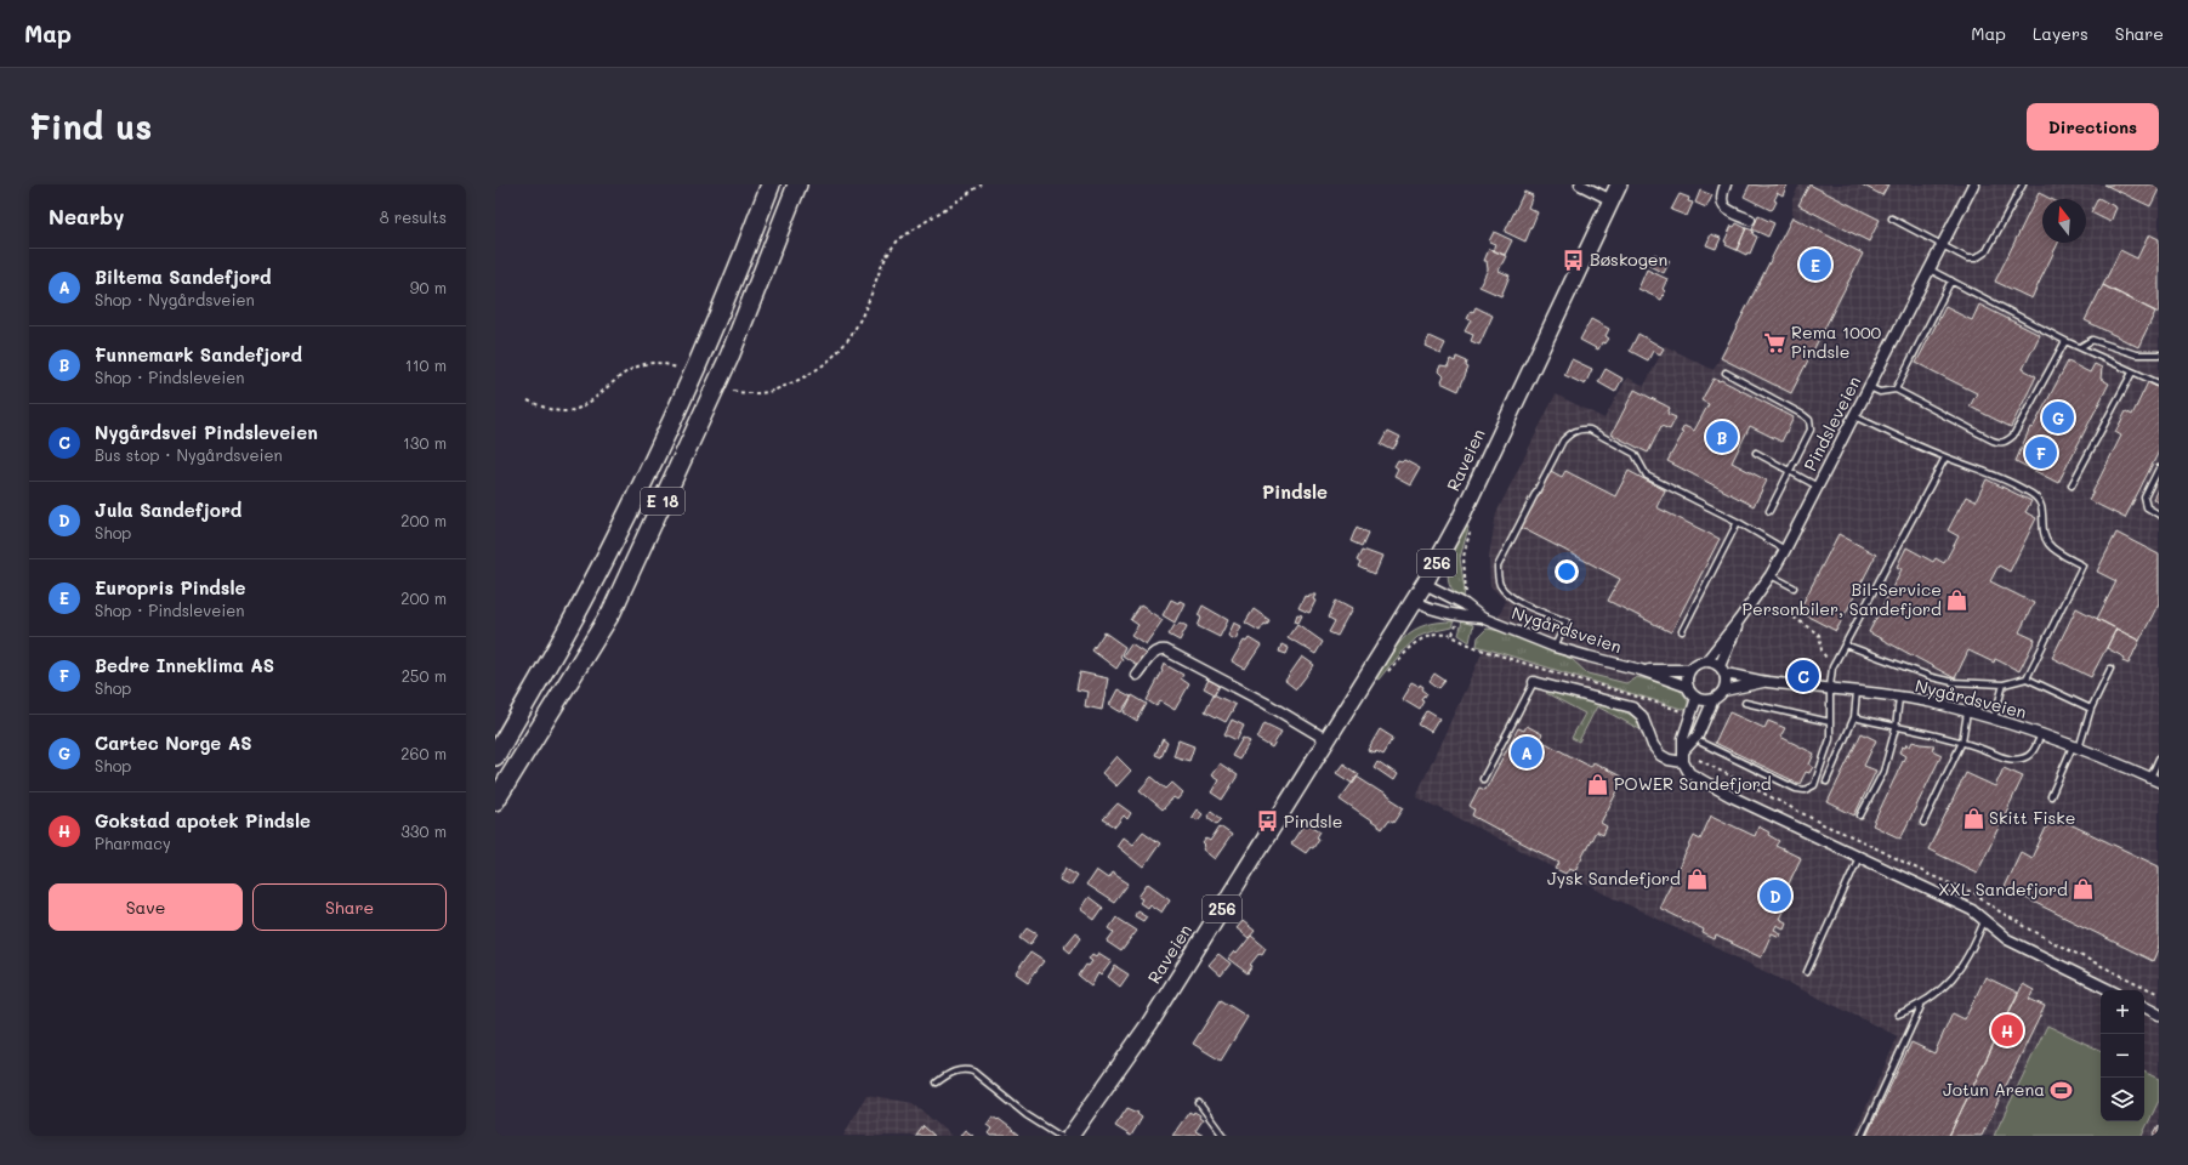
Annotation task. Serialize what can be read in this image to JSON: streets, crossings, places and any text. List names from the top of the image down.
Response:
{
  "streets": {
    "highway": ["E 18"],
    "main road": ["Raveien", "256"],
    "street": ["Pindsleveien", "Nygårdsveien"]
  },
  "crossings": [
    ["Pindsleveien", "Nygårdsveien"],
    ["Raveien", "Nygårdsveien"]
  ],
  "districts": ["Pindsle"],
  "places": {
    "bus stop": ["Bøskogen", "Pindsle"],
    "supermarket": ["Rema 1000 Pindsle"],
    "shop": [
      "Bil-Service Personbiler, Sandefjord",
      "POWER Sandefjord",
      "Skitt Fiske",
      "Jysk Sandefjord",
      "XXL Sandefjord"
    ],
    "sports": ["Jotun Arena"]
  },
  "north": "top",
  "page": {
    "header": "Map",
    "nav": ["Map", "Layers", "Share"],
    "buttons": [
      "Directions",
      ["Save", "Share"]
    ],
    "title": "Find us",
    "heading": ["Nearby", "8 results"],
    "pins": [
      "E",
      "G",
      "B",
      "F",
      "C",
      "A",
      "D",
      "H"
    ],
    "list": [
      {
        "mark": "A",
        "name": "Biltema Sandefjord",
        "note": "Shop · Nygårdsveien",
        "value": "90 m"
      },
      {
        "mark": "B",
        "name": "Funnemark Sandefjord",
        "note": "Shop · Pindsleveien",
        "value": "110 m"
      },
      {
        "mark": "C",
        "name": "Nygårdsvei Pindsleveien",
        "note": "Bus stop · Nygårdsveien",
        "value": "130 m"
      },
      {
        "mark": "D",
        "name": "Jula Sandefjord",
        "note": "Shop",
        "value": "200 m"
      },
      {
        "mark": "E",
        "name": "Europris Pindsle",
        "note": "Shop · Pindsleveien",
        "value": "200 m"
      },
      {
        "mark": "F",
        "name": "Bedre Inneklima AS",
        "note": "Shop",
        "value": "250 m"
      },
      {
        "mark": "G",
        "name": "Cartec Norge AS",
        "note": "Shop",
        "value": "260 m"
      },
      {
        "mark": "H",
        "name": "Gokstad apotek Pindsle",
        "note": "Pharmacy",
        "value": "330 m"
      }
    ],
    "map_buttons": ["+", "−"]
  }
}
